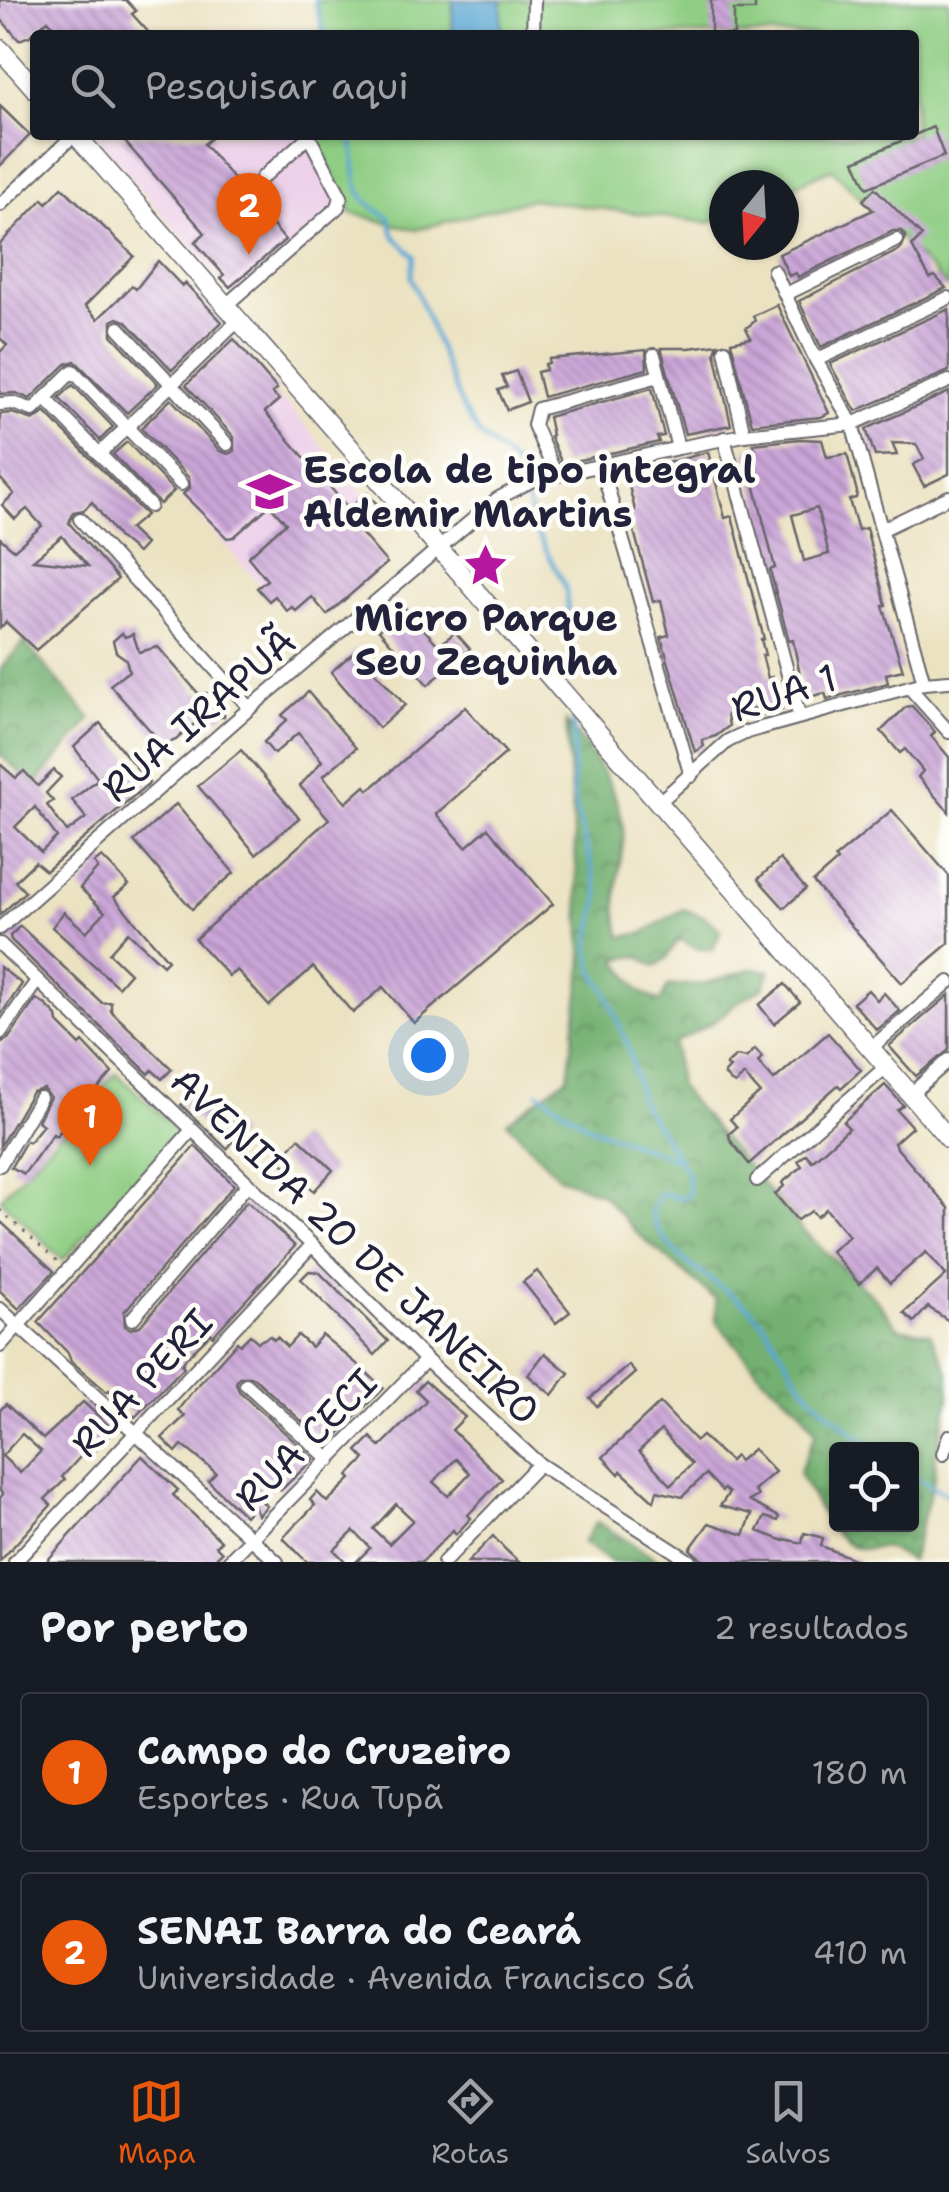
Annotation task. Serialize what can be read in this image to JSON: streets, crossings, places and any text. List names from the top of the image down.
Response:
{
  "streets": {
    "street": [
      "RUA 1",
      "RUA IRAPUÃ",
      "AVENIDA 20 DE JANEIRO",
      "RUA PERI",
      "RUA CECI"
    ]
  },
  "crossings": [
    ["AVENIDA 20 DE JANEIRO", "RUA PERI"],
    ["AVENIDA 20 DE JANEIRO", "RUA CECI"]
  ],
  "places": {
    "school or university": ["Escola de tipo integral Aldemir Martins"],
    "place": ["Micro Parque Seu Zequinha"]
  },
  "north": "bottom",
  "page": {
    "search": "Pesquisar aqui",
    "pins": ["2", "1"],
    "heading": ["Por perto", "2 resultados"],
    "list": [
      {
        "mark": "1",
        "name": "Campo do Cruzeiro",
        "note": "Esportes · Rua Tupã",
        "value": "180 m"
      },
      {
        "mark": "2",
        "name": "SENAI Barra do Ceará",
        "note": "Universidade · Avenida Francisco Sá",
        "value": "410 m"
      }
    ],
    "nav": ["Mapa", "Rotas", "Salvos"]
  }
}
